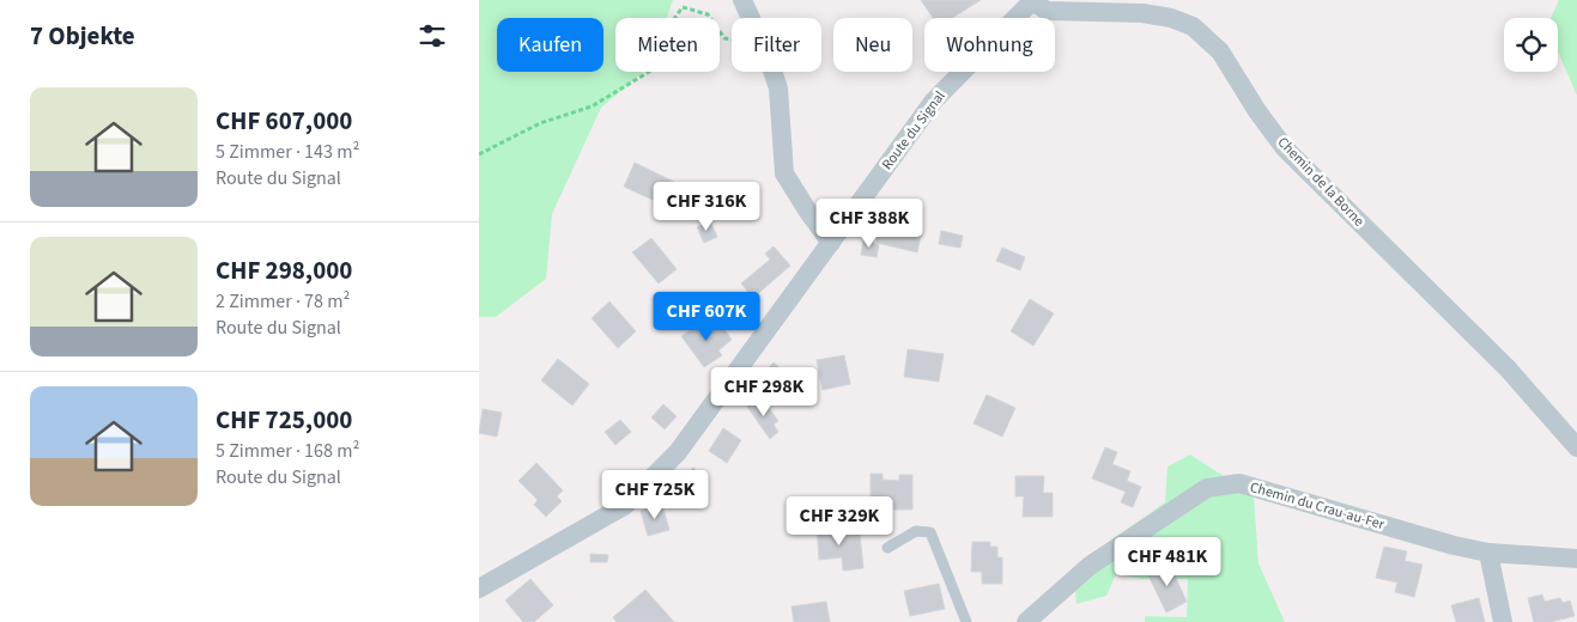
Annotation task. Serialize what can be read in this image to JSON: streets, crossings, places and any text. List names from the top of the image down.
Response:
{
  "streets": {
    "street": ["Route du Signal", "Chemin de la Borne", "Chemin du Crau-au-Fer"]
  },
  "crossings": [
    ["Route du Signal", "Chemin de la Borne"]
  ],
  "page": {
    "heading": "7 Objekte",
    "chip": [
      "Kaufen",
      "Mieten",
      "Filter",
      "Neu",
      "Wohnung"
    ],
    "list": [
      {
        "name": "CHF 607,000",
        "note": "5 Zimmer · 143 m² · Route du Signal"
      },
      {
        "name": "CHF 298,000",
        "note": "2 Zimmer · 78 m² · Route du Signal"
      },
      {
        "name": "CHF 725,000",
        "note": "5 Zimmer · 168 m² · Route du Signal"
      }
    ],
    "price": [
      "CHF 316K",
      "CHF 388K",
      "CHF 607K",
      "CHF 298K",
      "CHF 725K",
      "CHF 329K",
      "CHF 481K"
    ]
  }
}
